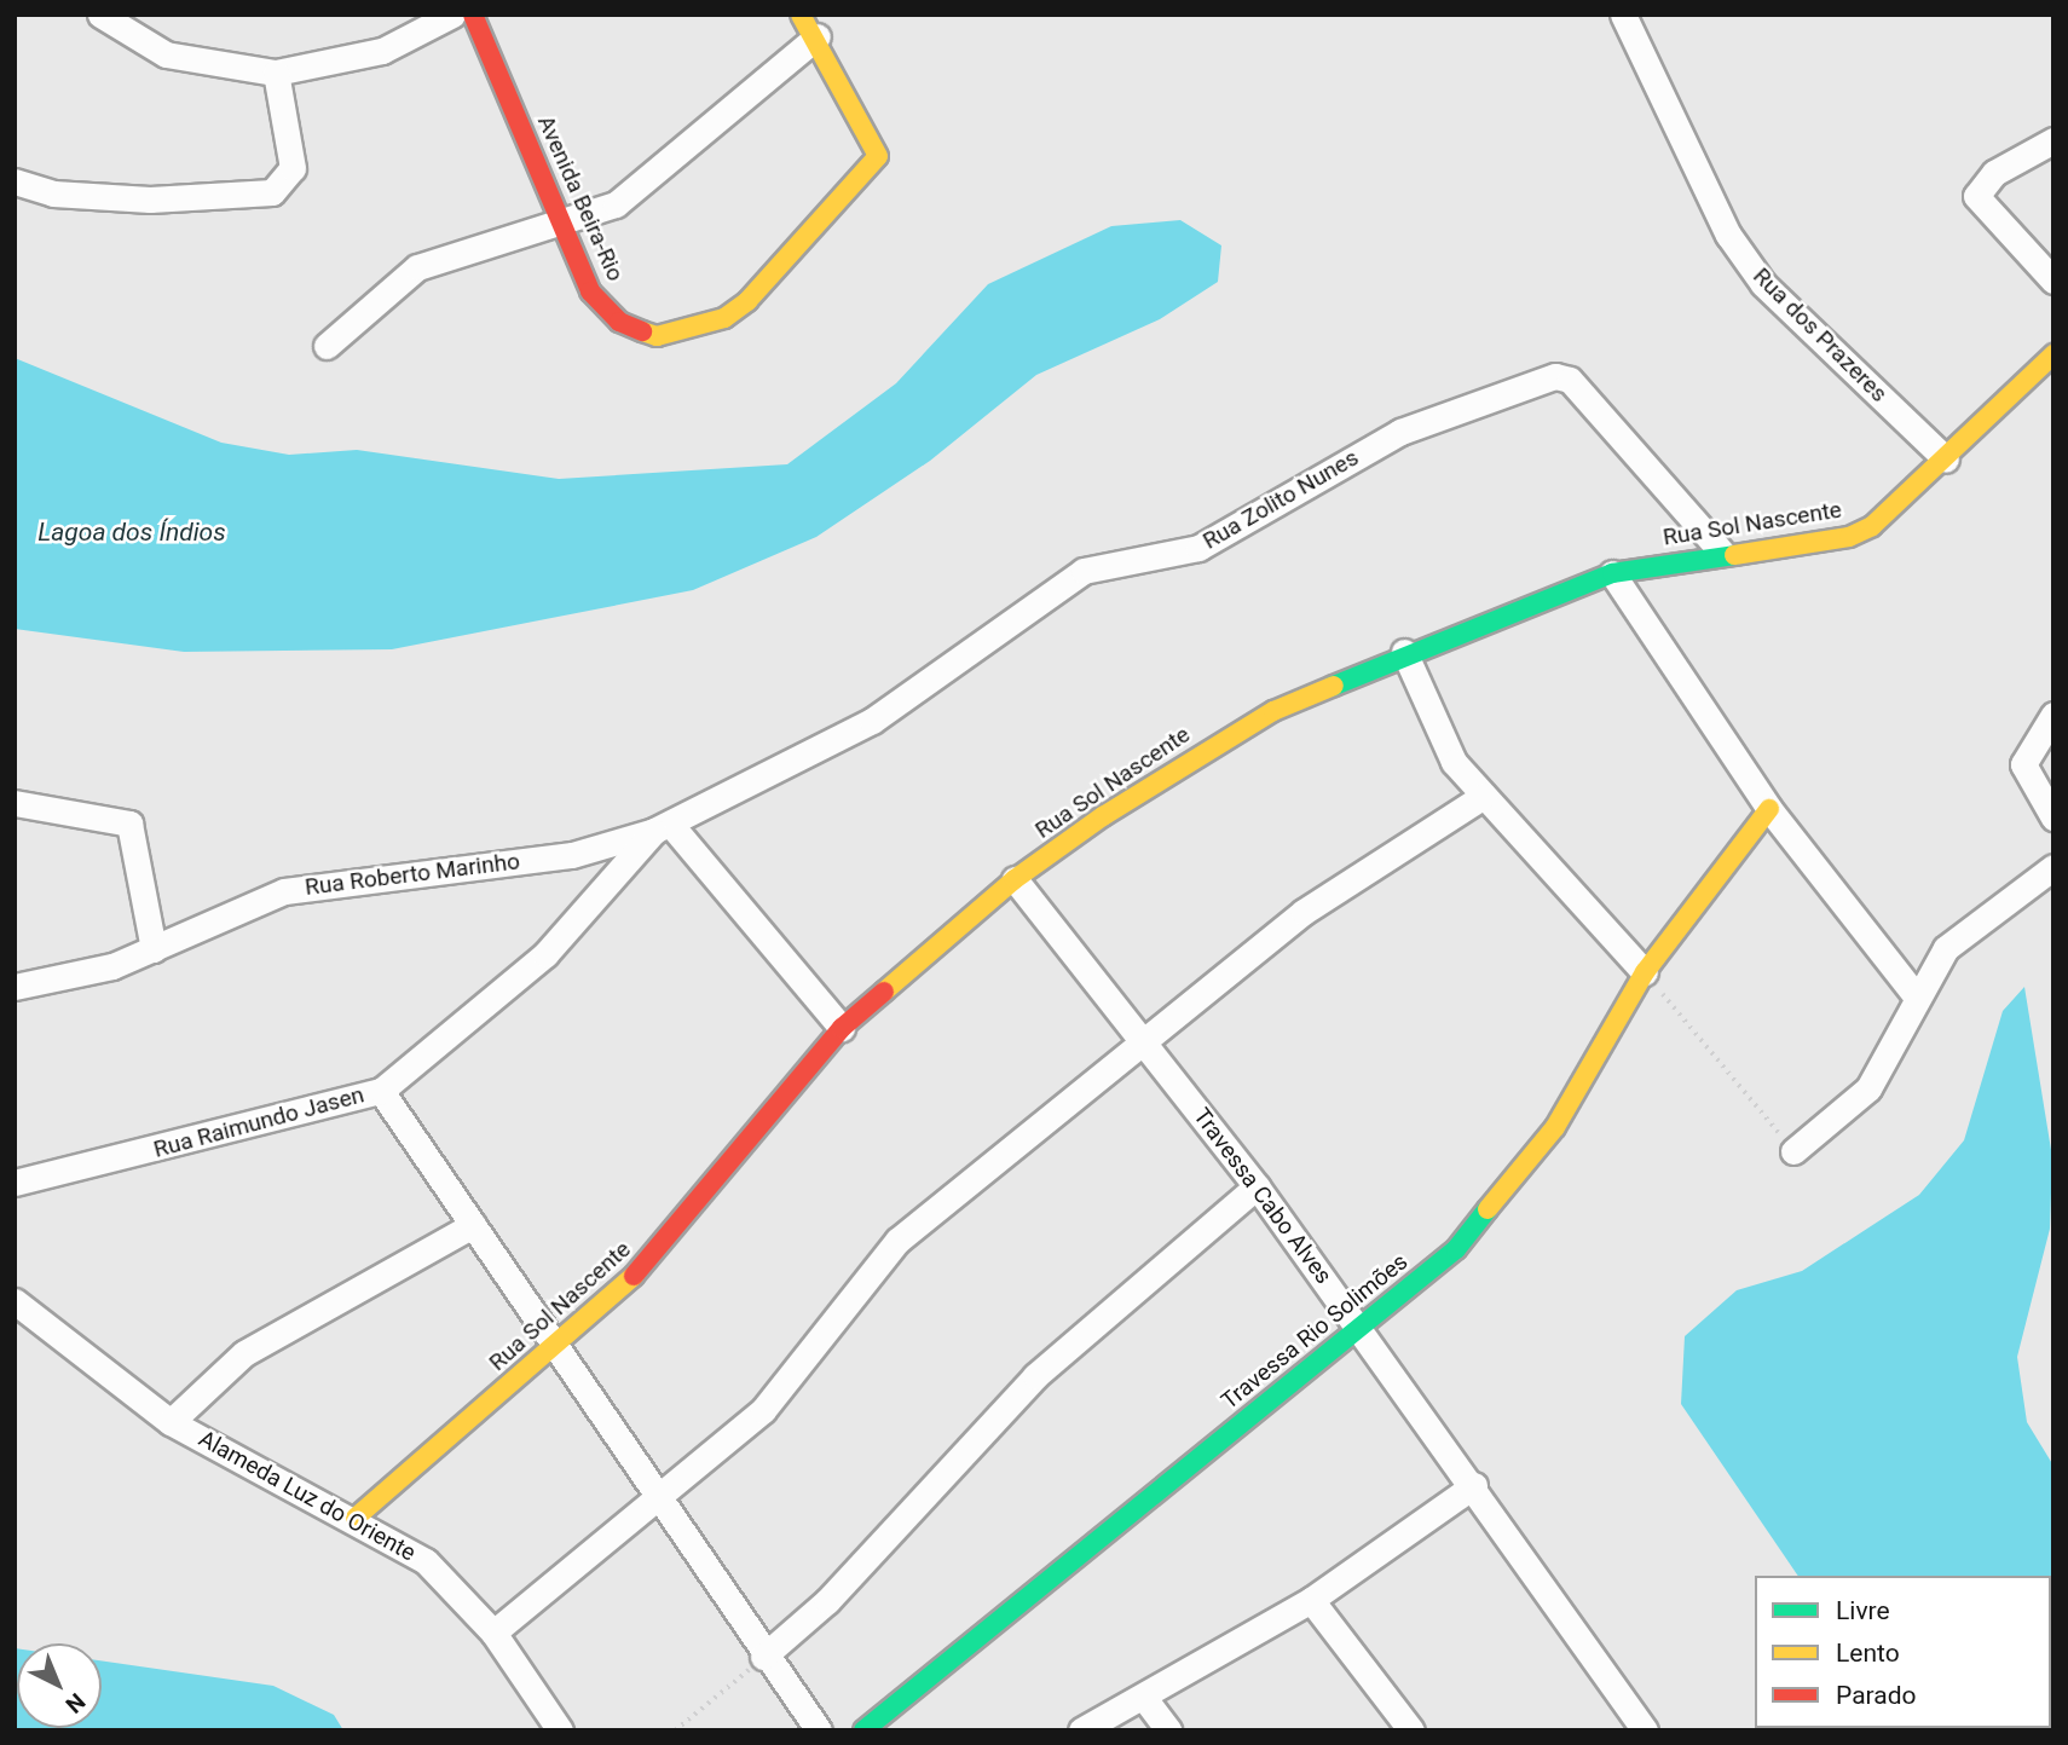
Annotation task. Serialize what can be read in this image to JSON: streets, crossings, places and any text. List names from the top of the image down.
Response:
{
  "streets": {
    "street": [
      "Avenida Beira-Rio",
      "Rua dos Prazeres",
      "Rua Zolito Nunes",
      "Rua Sol Nascente",
      "Rua Roberto Marinho",
      "Rua Raimundo Jasen",
      "Travessa Cabo Alves",
      "Travessa Rio Solimões",
      "Alameda Luz do Oriente"
    ]
  },
  "crossings": [
    ["Rua dos Prazeres", "Rua Sol Nascente"],
    ["Rua Zolito Nunes", "Rua Sol Nascente"],
    ["Rua Zolito Nunes", "Rua Roberto Marinho"],
    ["Rua Zolito Nunes", "Rua Raimundo Jasen"],
    ["Rua Sol Nascente", "Travessa Cabo Alves"],
    ["Rua Sol Nascente", "Alameda Luz do Oriente"],
    ["Rua Roberto Marinho", "Rua Raimundo Jasen"],
    ["Travessa Cabo Alves", "Travessa Rio Solimões"]
  ],
  "water": ["Lagoa dos Índios"],
  "legend": ["Livre", "Lento", "Parado"],
  "north": "bottom right"
}
